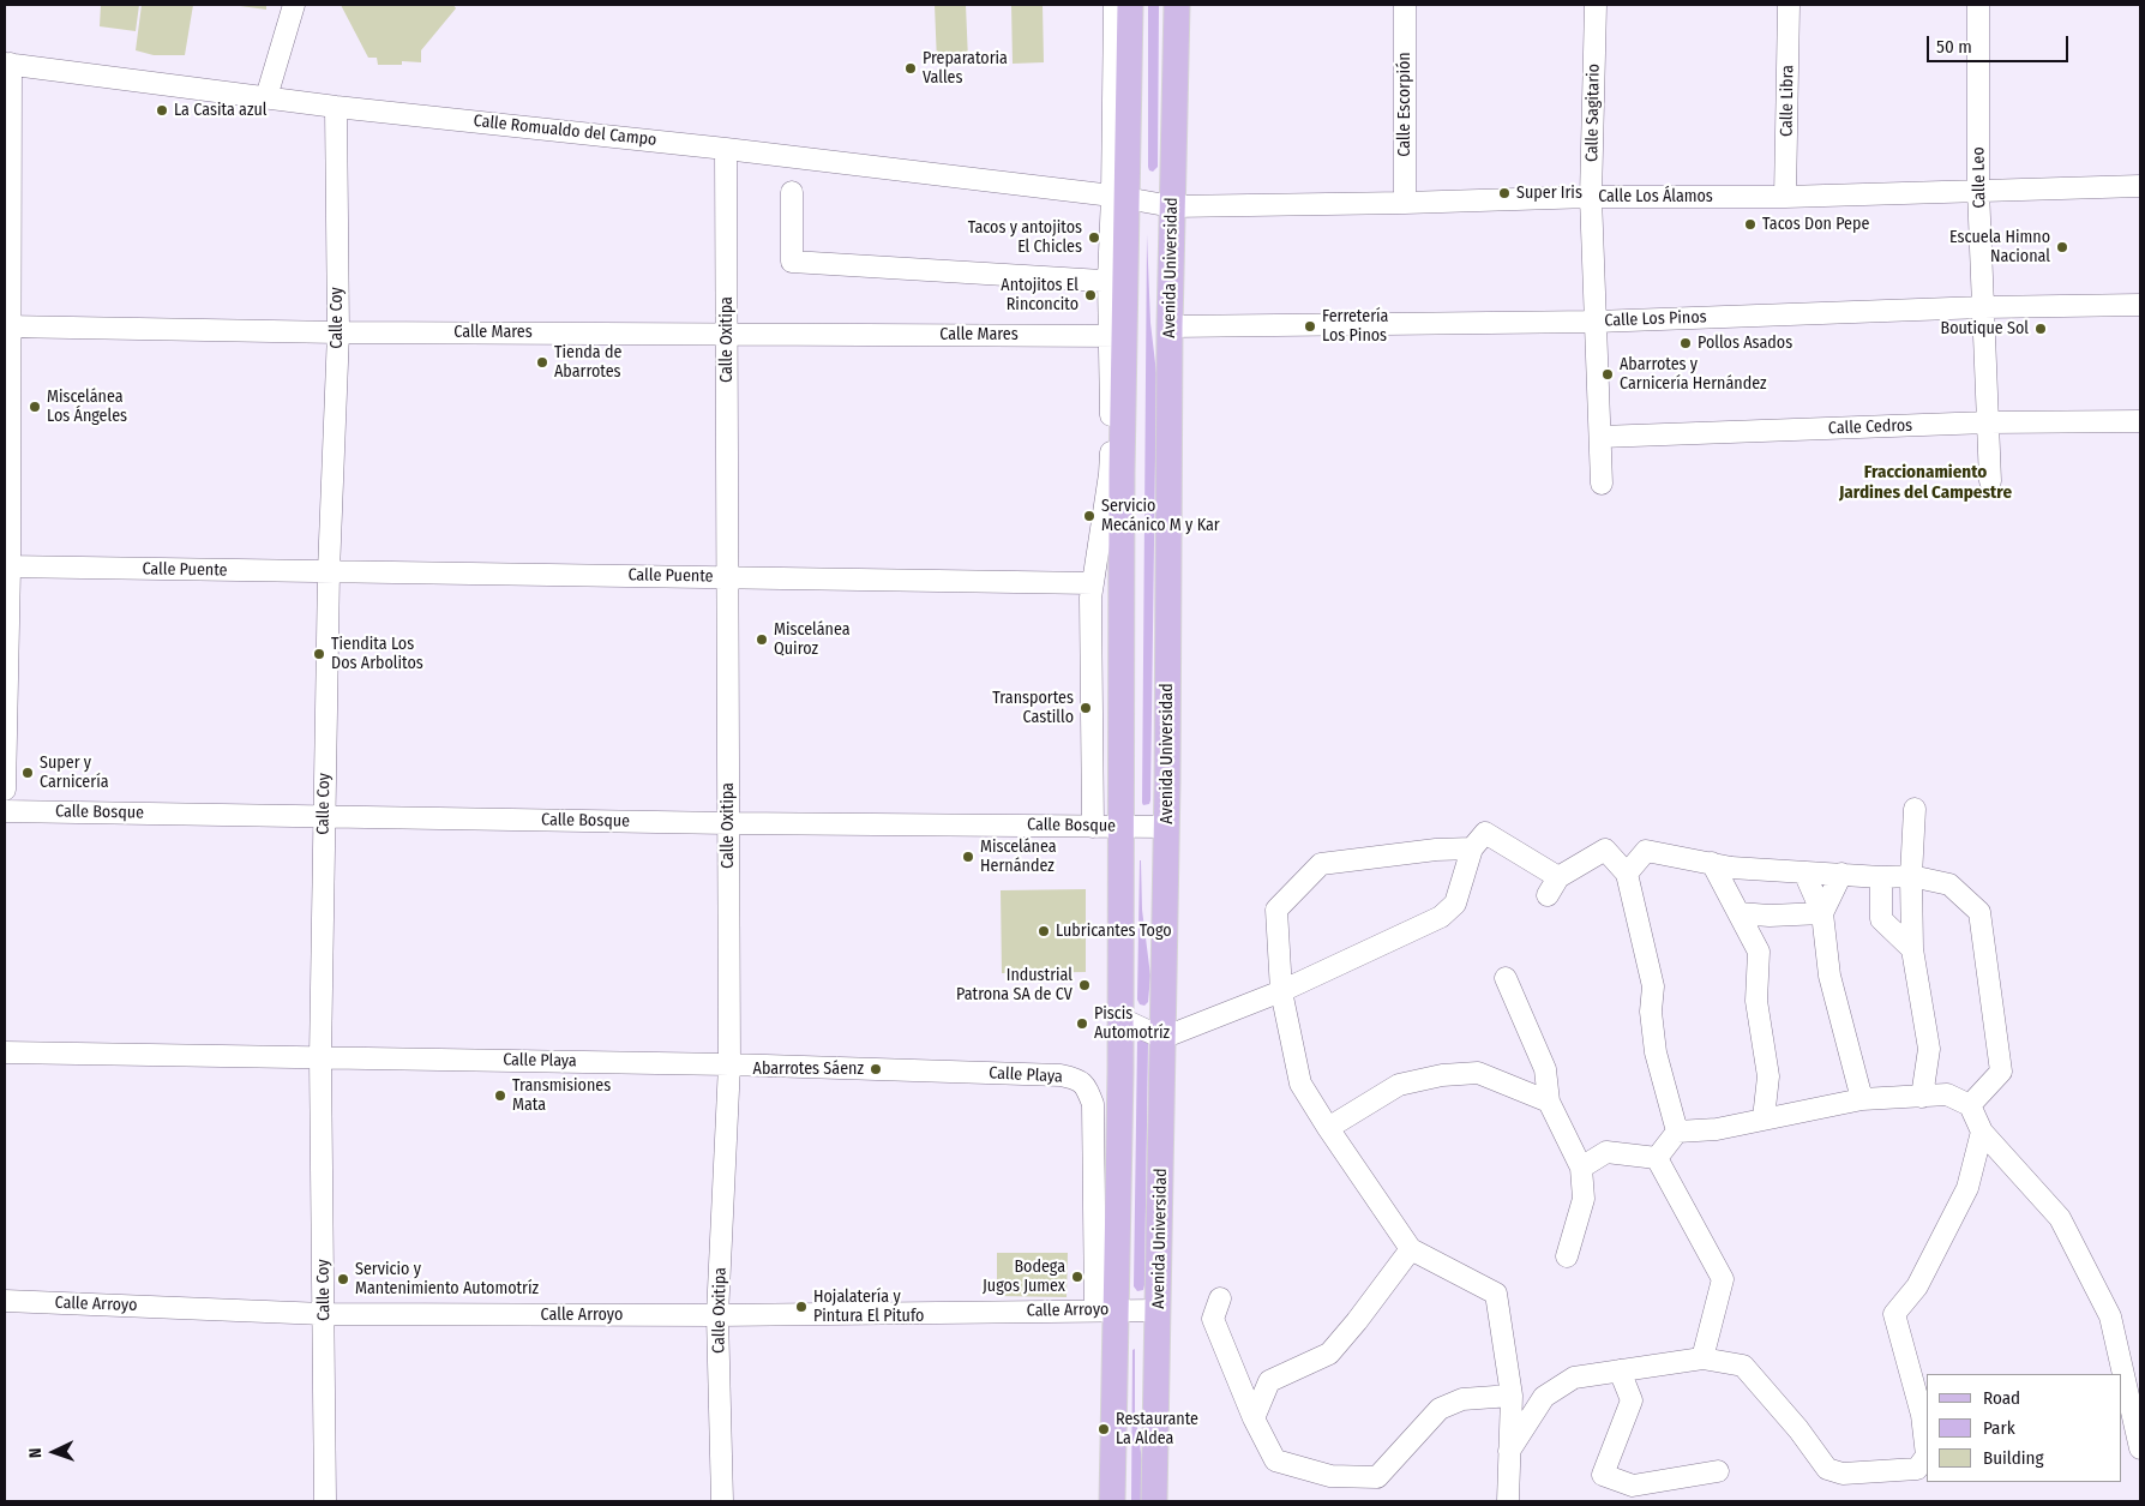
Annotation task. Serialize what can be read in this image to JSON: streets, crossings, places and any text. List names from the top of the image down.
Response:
{
  "streets": {
    "main road": ["Avenida Universidad"],
    "street": [
      "Calle Libra",
      "Calle Escorpión",
      "Calle Sagitario",
      "Calle Romualdo del Campo",
      "Calle Leo",
      "Calle Los Álamos",
      "Calle Coy",
      "Calle Los Pinos",
      "Calle Mares",
      "Calle Oxitipa",
      "Calle Cedros",
      "Calle Puente",
      "Calle Bosque",
      "Calle Playa",
      "Calle Arroyo"
    ]
  },
  "crossings": [
    ["Calle Libra", "Calle Los Álamos"],
    ["Calle Escorpión", "Calle Los Álamos"],
    ["Calle Sagitario", "Calle Los Álamos"],
    ["Calle Sagitario", "Calle Los Pinos"],
    ["Calle Sagitario", "Calle Cedros"],
    ["Calle Romualdo del Campo", "Calle Los Álamos"],
    ["Calle Romualdo del Campo", "Avenida Universidad"],
    ["Calle Romualdo del Campo", "Calle Coy"],
    ["Calle Romualdo del Campo", "Calle Oxitipa"],
    ["Calle Leo", "Calle Los Álamos"],
    ["Calle Leo", "Calle Los Pinos"],
    ["Calle Leo", "Calle Cedros"],
    ["Calle Los Álamos", "Avenida Universidad"],
    ["Avenida Universidad", "Calle Los Pinos"],
    ["Avenida Universidad", "Calle Bosque"],
    ["Avenida Universidad", "Calle Arroyo"],
    ["Calle Coy", "Calle Mares"],
    ["Calle Coy", "Calle Puente"],
    ["Calle Coy", "Calle Bosque"],
    ["Calle Coy", "Calle Playa"],
    ["Calle Coy", "Calle Arroyo"],
    ["Calle Mares", "Calle Oxitipa"],
    ["Calle Oxitipa", "Calle Puente"],
    ["Calle Oxitipa", "Calle Bosque"],
    ["Calle Oxitipa", "Calle Playa"],
    ["Calle Oxitipa", "Calle Arroyo"],
    ["Calle Playa", "Calle Arroyo"]
  ],
  "districts": ["Fraccionamiento Jardines del Campestre"],
  "places": [
    "Preparatoria Valles",
    "La Casita azul",
    "Super Iris",
    "Tacos Don Pepe",
    "Tacos y antojitos El Chicles",
    "Escuela Himno Nacional",
    "Antojitos El Rinconcito",
    "Ferretería Los Pinos",
    "Boutique Sol",
    "Pollos Asados",
    "Tienda de Abarrotes",
    "Abarrotes y Carnicería Hernández",
    "Miscelánea Los Ángeles",
    "Servicio Mecánico M y Kar",
    "Miscelánea Quiroz",
    "Tiendita Los Dos Arbolitos",
    "Transportes Castillo",
    "Super y Carnicería",
    "Miscelánea Hernández",
    "Lubricantes Togo",
    "Industrial Patrona SA de CV",
    "Piscis Automotríz",
    "Abarrotes Sáenz",
    "Transmisiones Mata",
    "Bodega Jugos Jumex",
    "Servicio y Mantenimiento Automotríz",
    "Hojalatería y Pintura El Pitufo",
    "Restaurante La Aldea"
  ],
  "legend": ["Road", "Park", "Building"],
  "scale_bar": "50 m",
  "north": "left"
}
